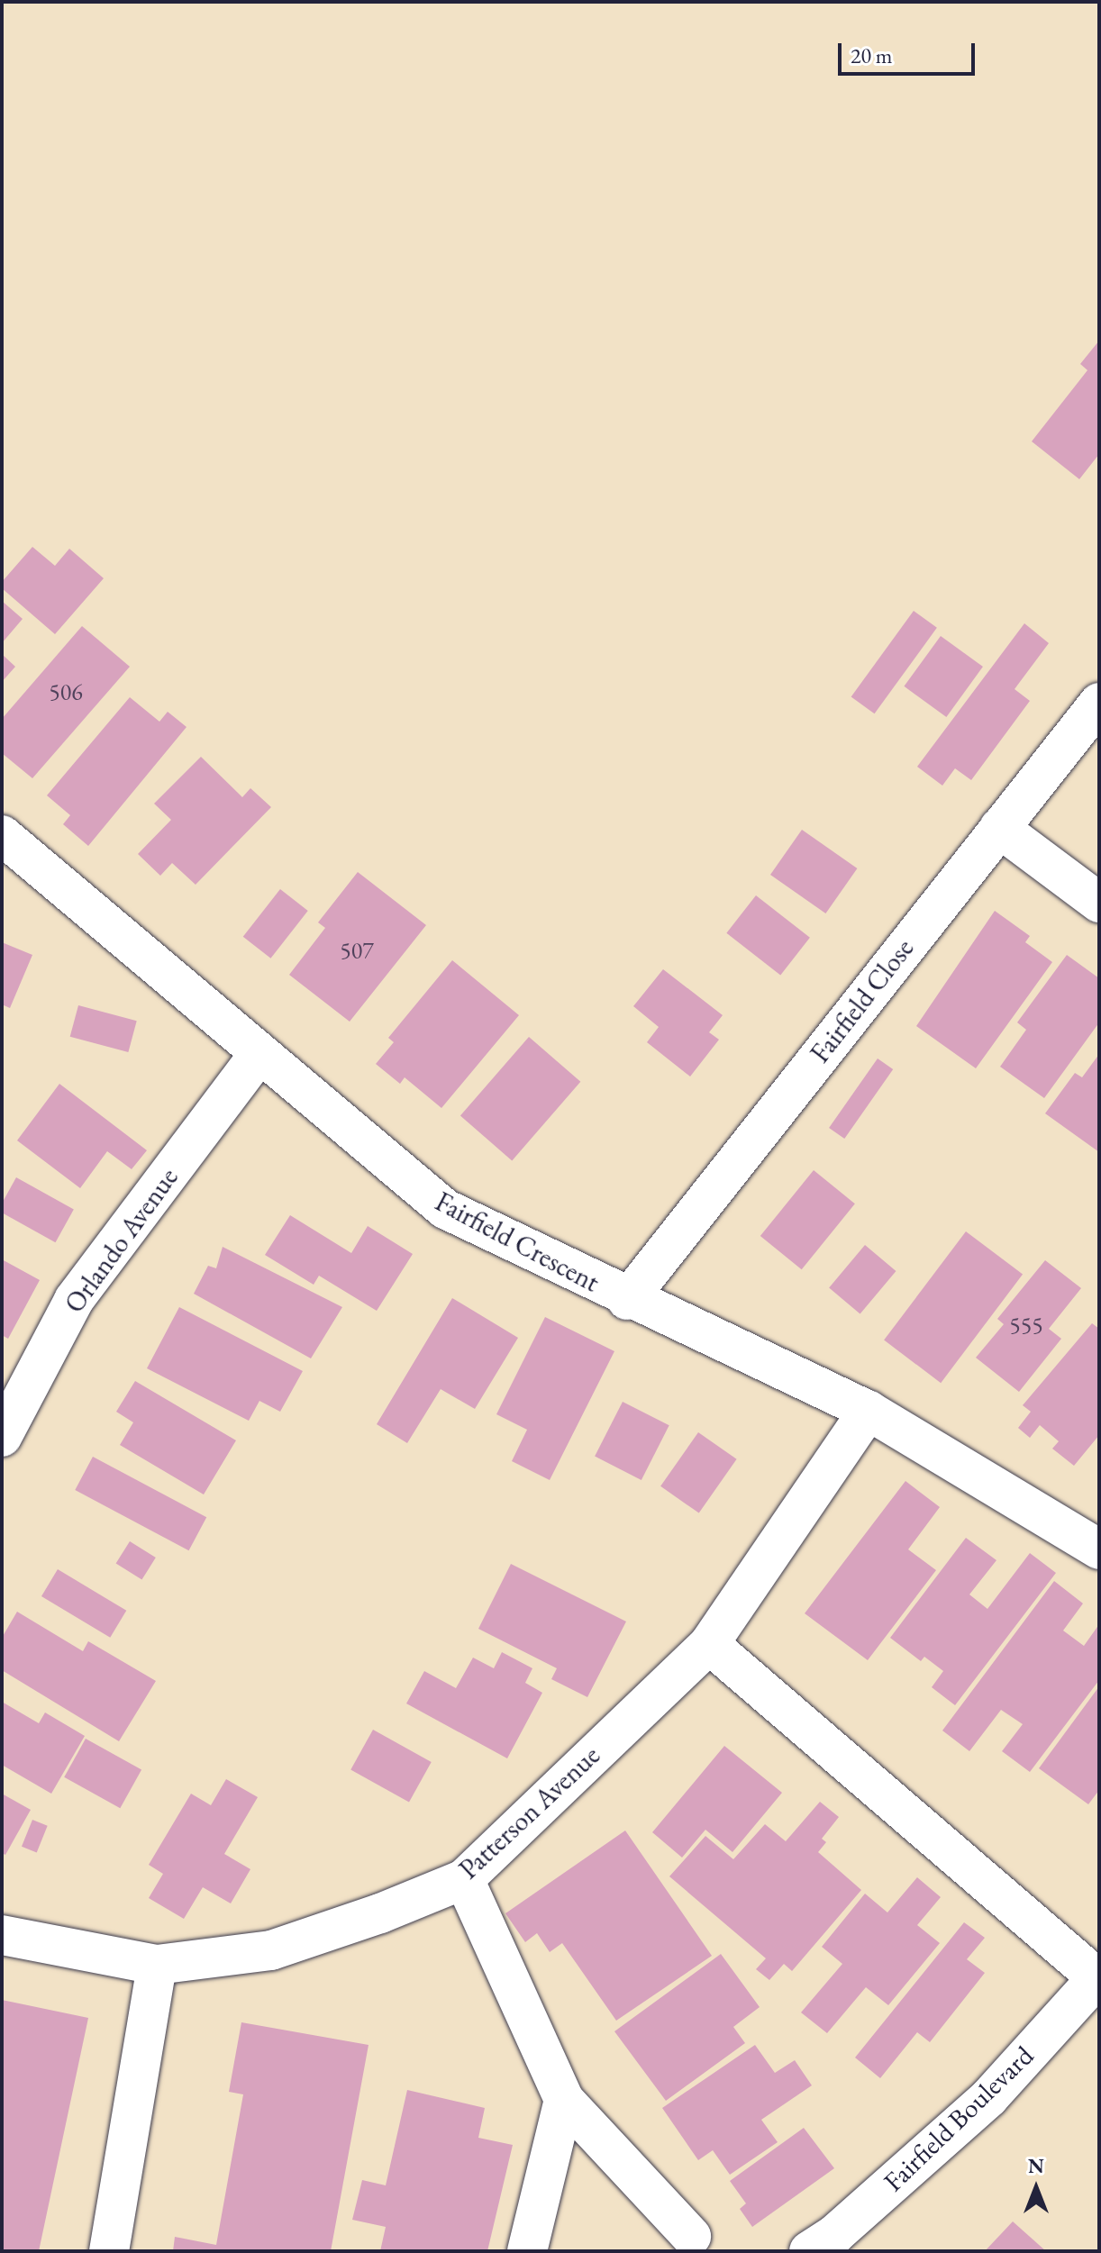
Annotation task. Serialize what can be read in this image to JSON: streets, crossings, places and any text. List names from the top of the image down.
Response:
{
  "streets": {
    "street": [
      "Fairfield Close",
      "Orlando Avenue",
      "Fairfield Crescent",
      "Patterson Avenue",
      "Fairfield Boulevard"
    ]
  },
  "crossings": [
    ["Fairfield Close", "Fairfield Crescent"],
    ["Orlando Avenue", "Fairfield Crescent"],
    ["Fairfield Crescent", "Patterson Avenue"]
  ],
  "house_numbers": ["506", "507", "555"],
  "scale_bar": "20 m",
  "north": "top"
}
